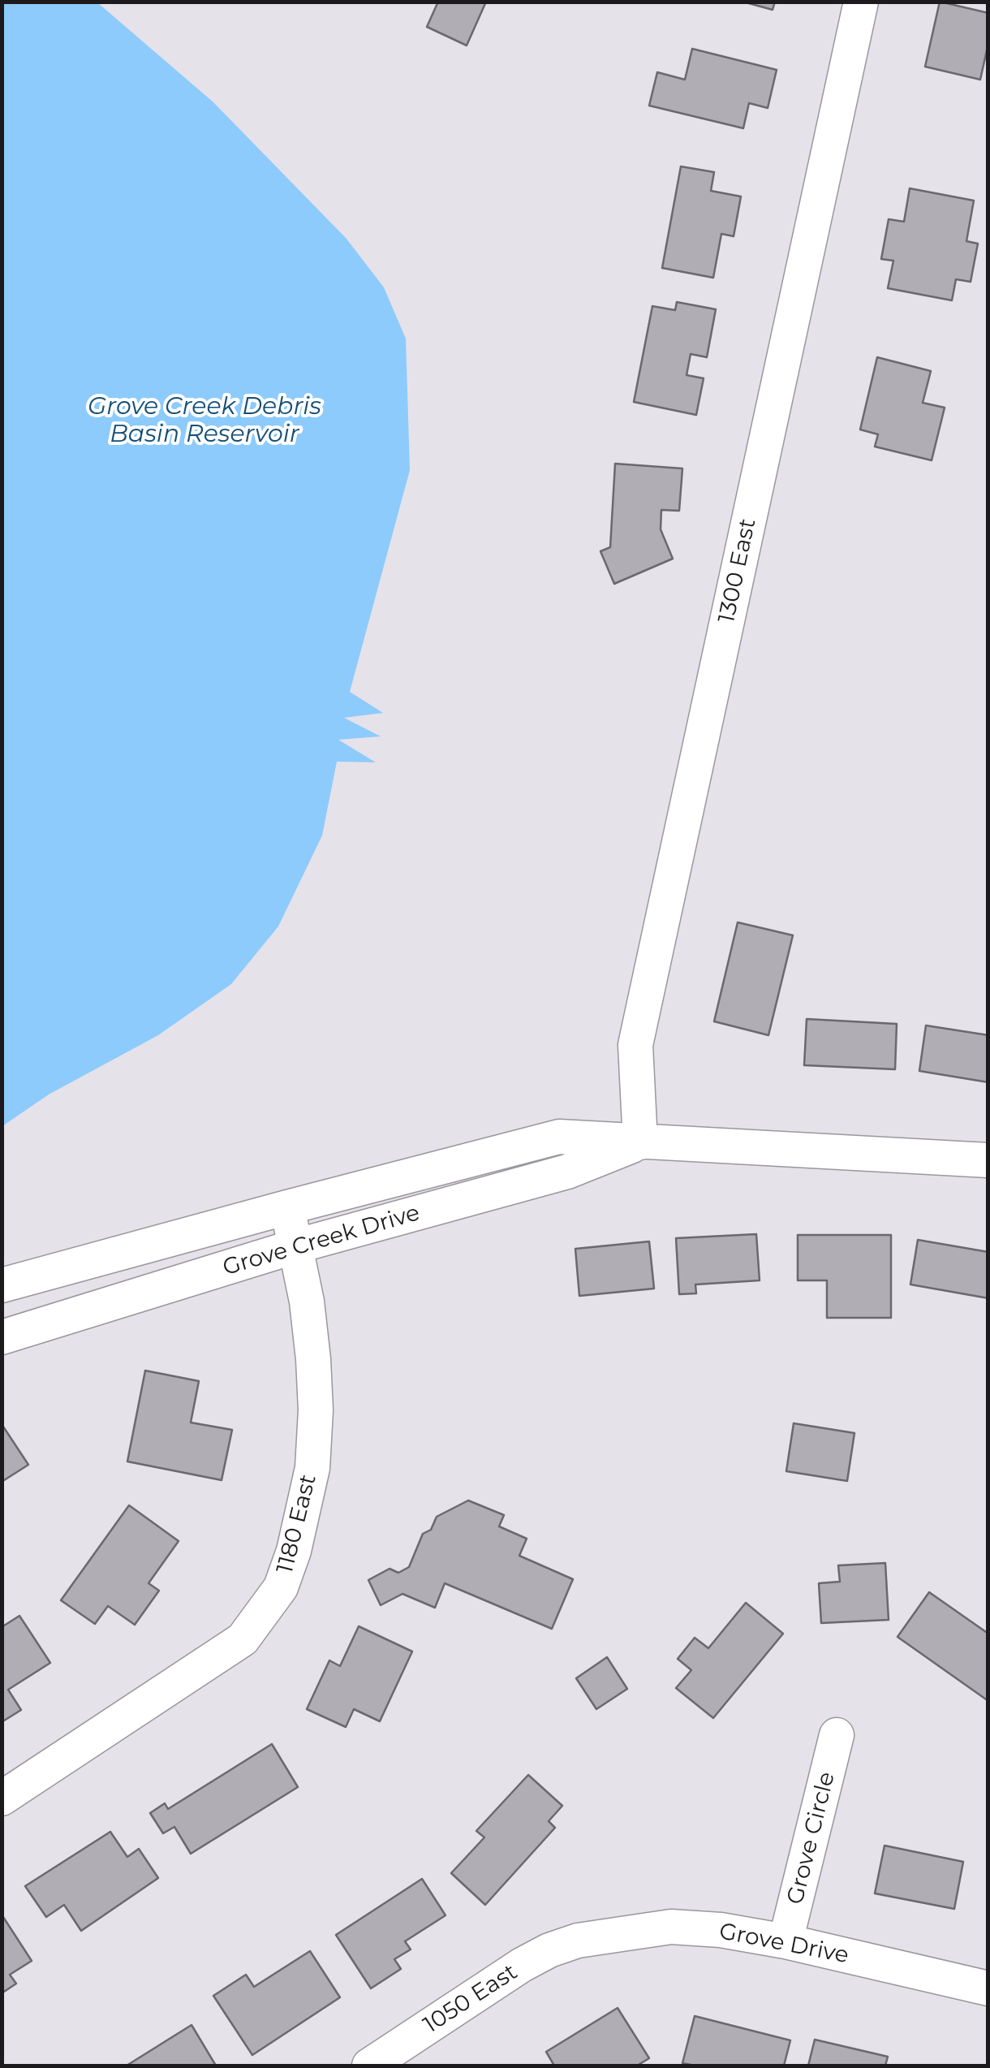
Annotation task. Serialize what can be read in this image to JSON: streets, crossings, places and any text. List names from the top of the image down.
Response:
{
  "streets": {
    "street": [
      "1300 East",
      "Grove Creek Drive",
      "1180 East",
      "Grove Circle",
      "Grove Drive",
      "1050 East"
    ]
  },
  "crossings": [
    ["1300 East", "Grove Creek Drive"],
    ["Grove Creek Drive", "1180 East"],
    ["Grove Circle", "Grove Drive"],
    ["Grove Drive", "1050 East"]
  ],
  "water": ["Grove Creek Debris Basin Reservoir"]
}
